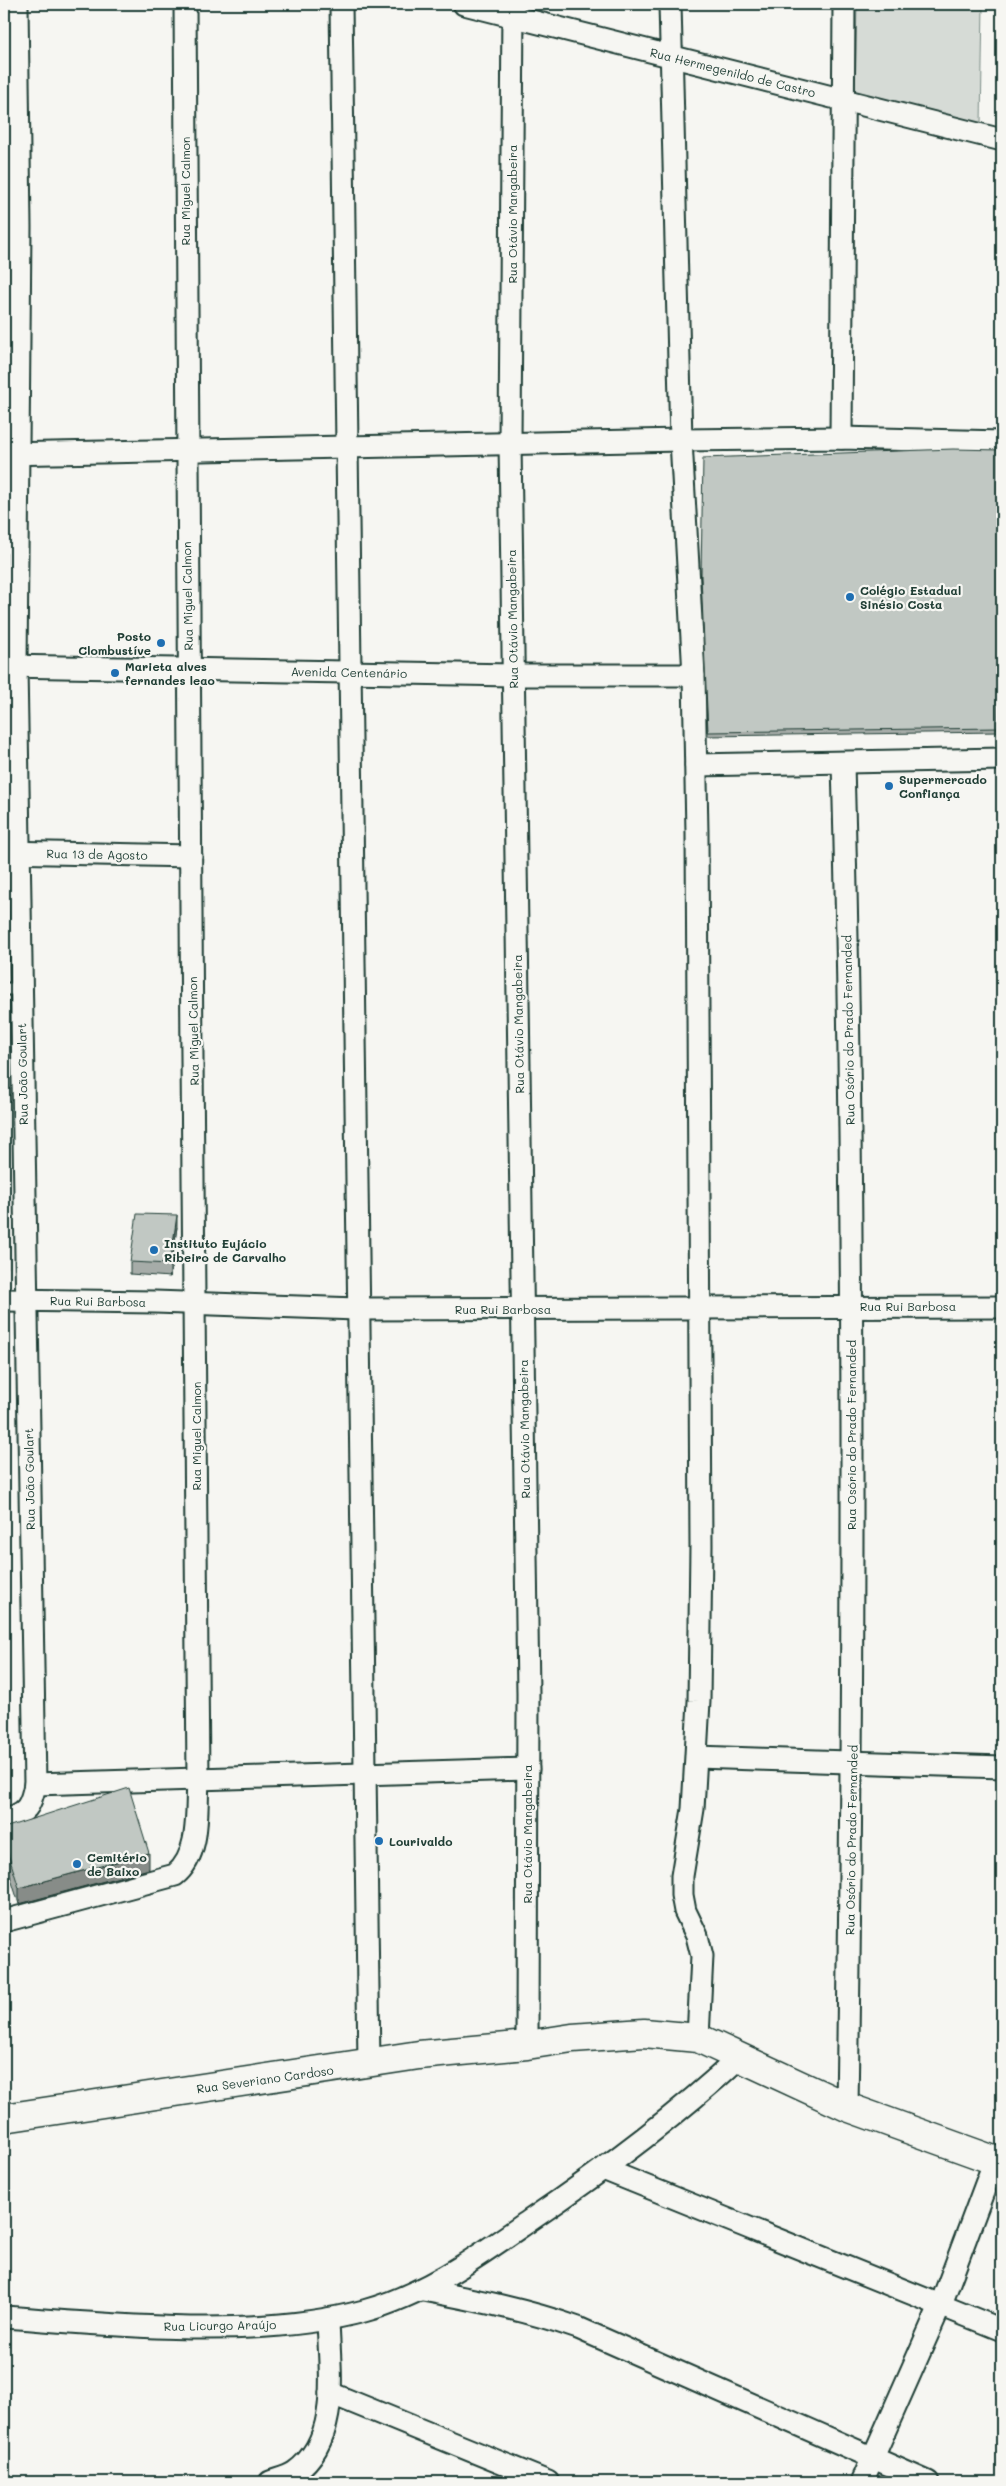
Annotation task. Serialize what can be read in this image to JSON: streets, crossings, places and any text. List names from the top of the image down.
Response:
{
  "streets": {
    "street": [
      "Rua Hermegenildo de Castro",
      "Rua Miguel Calmon",
      "Rua Otávio Mangabeira",
      "Avenida Centenário",
      "Rua 13 de Agosto",
      "Rua Osório do Prado Fernanded",
      "Rua João Goulart",
      "Rua Rui Barbosa",
      "Rua Severiano Cardoso",
      "Rua Licurgo Araújo"
    ]
  },
  "crossings": [
    ["Rua Hermegenildo de Castro", "Rua Otávio Mangabeira"],
    ["Rua Miguel Calmon", "Avenida Centenário"],
    ["Rua Miguel Calmon", "Rua 13 de Agosto"],
    ["Rua Miguel Calmon", "Rua Rui Barbosa"],
    ["Rua Otávio Mangabeira", "Avenida Centenário"],
    ["Rua Otávio Mangabeira", "Rua Rui Barbosa"],
    ["Rua Otávio Mangabeira", "Rua Severiano Cardoso"],
    ["Avenida Centenário", "Rua João Goulart"],
    ["Rua 13 de Agosto", "Rua João Goulart"],
    ["Rua Osório do Prado Fernanded", "Rua Rui Barbosa"],
    ["Rua Osório do Prado Fernanded", "Rua Severiano Cardoso"],
    ["Rua João Goulart", "Rua Rui Barbosa"],
    ["Rua Severiano Cardoso", "Rua Licurgo Araújo"]
  ],
  "places": [
    "Colégio Estadual Sinésio Costa",
    "Posto Clombustíve",
    "Marieta alves fernandes leao",
    "Supermercado Confiança",
    "Instituto Eujácio Ribeiro de Carvalho",
    "Lourivaldo",
    "Cemitério de Baixo"
  ]
}
